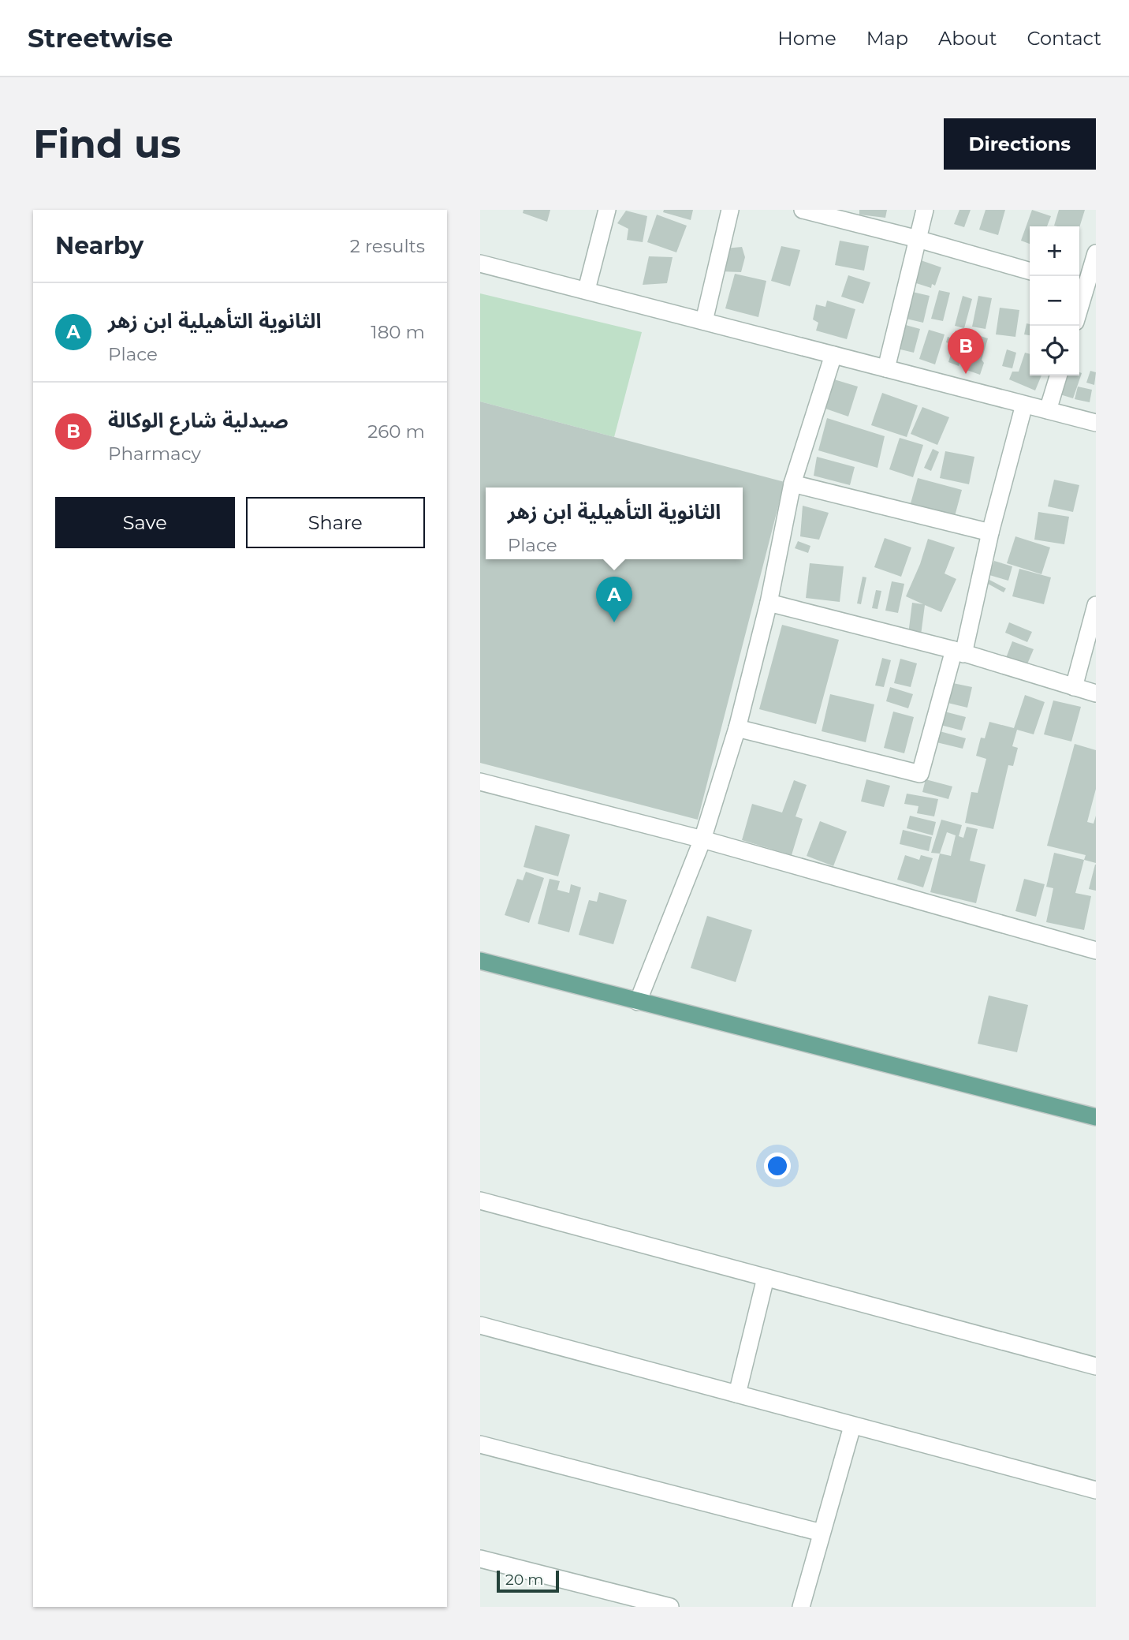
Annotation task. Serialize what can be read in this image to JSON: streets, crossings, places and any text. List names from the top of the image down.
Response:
{
  "scale_bar": "20 m",
  "page": {
    "header": "Streetwise",
    "nav": [
      "Home",
      "Map",
      "About",
      "Contact"
    ],
    "buttons": [
      "Directions",
      ["Save", "Share"]
    ],
    "title": "Find us",
    "heading": ["Nearby", "2 results"],
    "map_buttons": ["+", "−"],
    "list": [
      {
        "mark": "A",
        "name": "الثانوية التأهيلية ابن زهر",
        "note": "Place",
        "value": "180 m"
      },
      {
        "mark": "B",
        "name": "صيدلية شارع الوكالة",
        "note": "Pharmacy",
        "value": "260 m"
      }
    ],
    "pins": ["B", "A"],
    "popup": ["الثانوية التأهيلية ابن زهر", "Place"],
    "scale": "20 m"
  }
}
